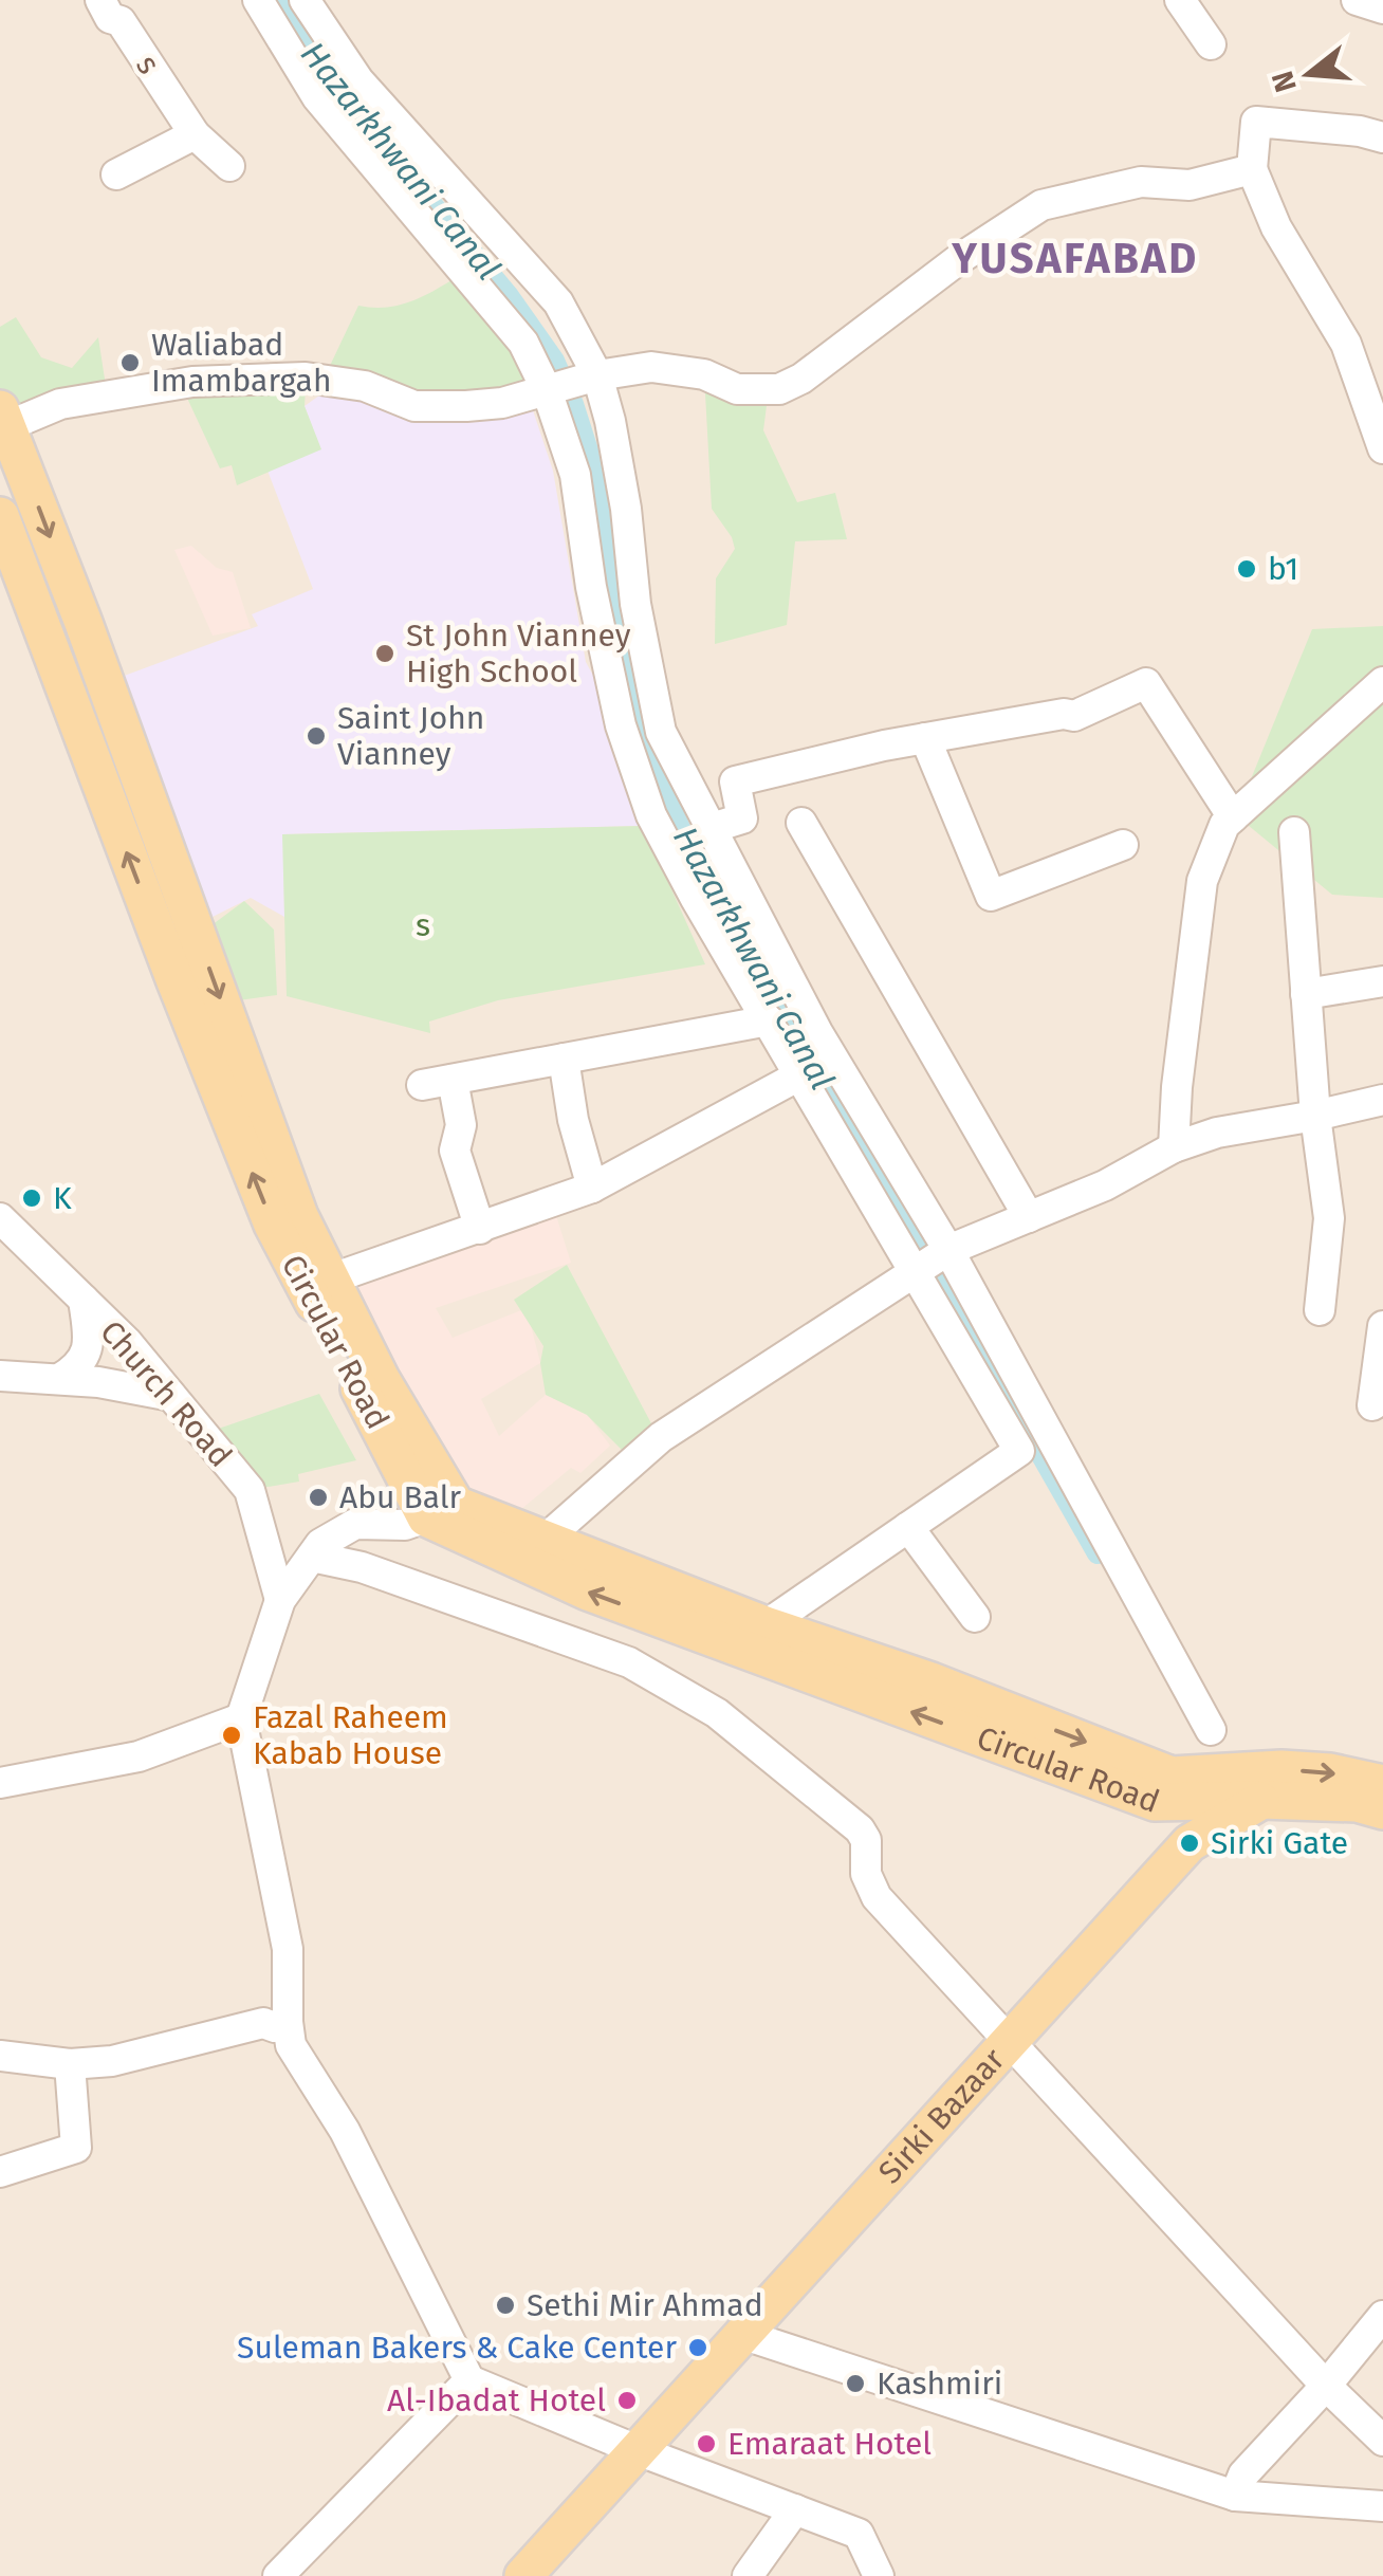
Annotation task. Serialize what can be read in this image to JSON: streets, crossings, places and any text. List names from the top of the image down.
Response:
{
  "streets": {
    "main road": ["Circular Road", "Sirki Bazaar"],
    "street": ["s", "Church Road"]
  },
  "crossings": [
    ["Circular Road", "Sirki Bazaar"]
  ],
  "districts": ["YUSAFABAD"],
  "water": ["Hazarkhwani Canal"],
  "parks": ["s"],
  "places": [
    "Waliabad Imambargah",
    "b1",
    "St John Vianney High School",
    "Saint John Vianney",
    "K",
    "Abu Balr",
    "Fazal Raheem Kabab House",
    "Sirki Gate",
    "Sethi Mir Ahmad",
    "Suleman Bakers & Cake Center",
    "Kashmiri",
    "Al-Ibadat Hotel",
    "Emaraat Hotel"
  ],
  "north": "left"
}
